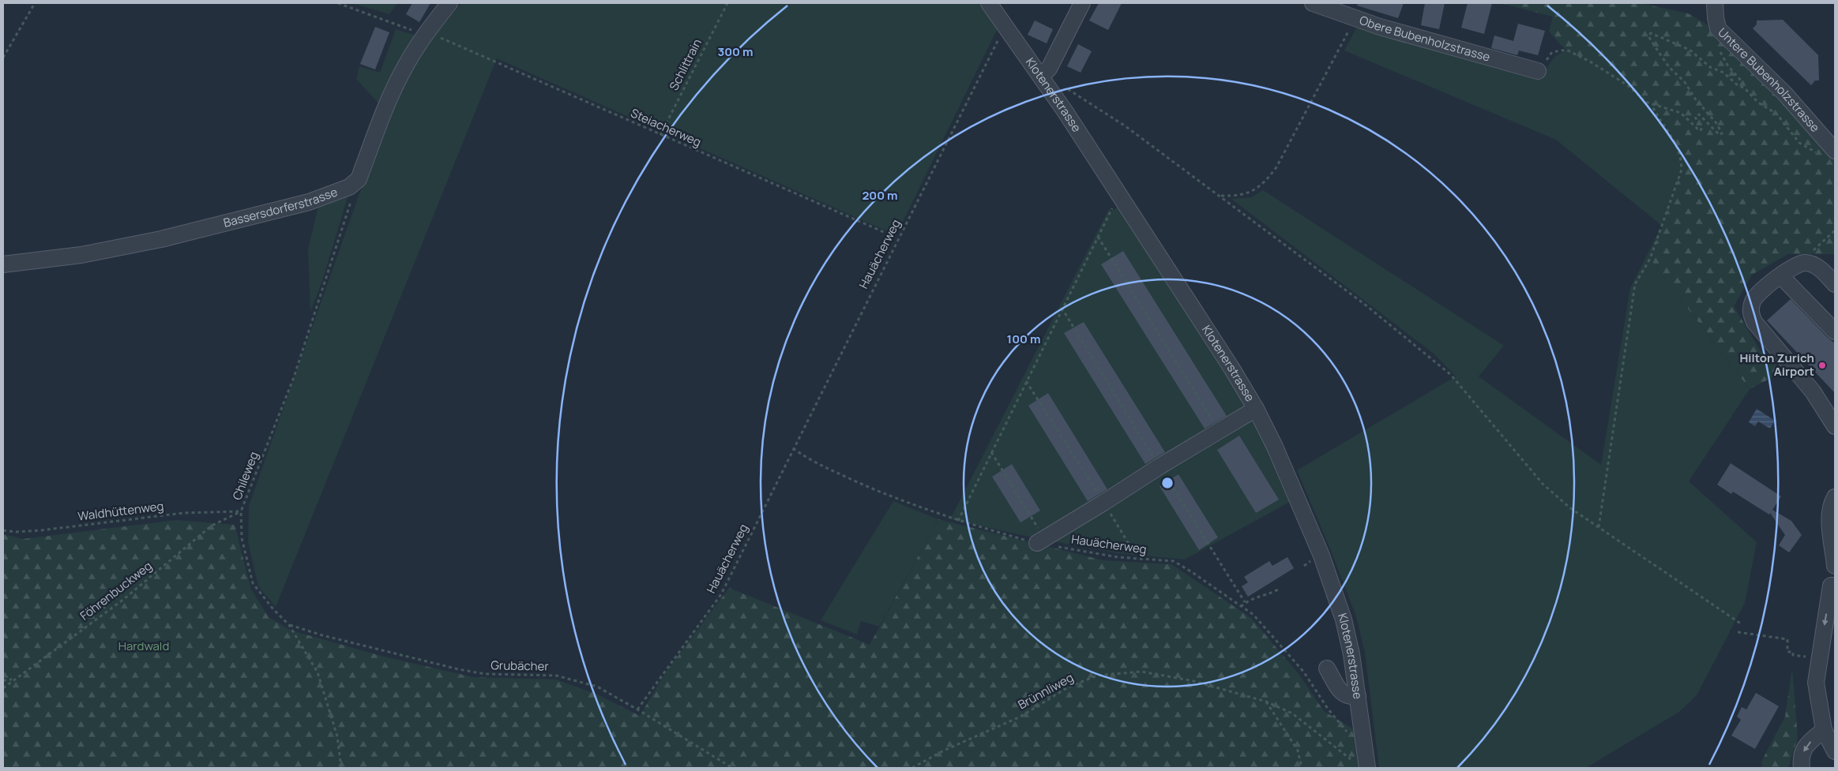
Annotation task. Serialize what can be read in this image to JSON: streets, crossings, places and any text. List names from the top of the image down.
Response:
{
  "streets": {
    "street": [
      "Obere Bubenholzstrasse",
      "Untere Bubenholzstrasse",
      "Klotenerstrasse",
      "Bassersdorferstrasse"
    ],
    "path": [
      "Schlittrain",
      "Steiacherweg",
      "Hauächerweg",
      "Chileweg",
      "Waldhüttenweg",
      "Föhrenbuckweg",
      "Grubächer",
      "Brünnliweg"
    ]
  },
  "crossings": [
    ["Schlittrain", "Steiacherweg"],
    ["Klotenerstrasse", "Hauächerweg"],
    ["Klotenerstrasse", "Brünnliweg"],
    ["Steiacherweg", "Bassersdorferstrasse"],
    ["Steiacherweg", "Hauächerweg"],
    ["Hauächerweg", "Grubächer"],
    ["Chileweg", "Waldhüttenweg"],
    ["Chileweg", "Föhrenbuckweg"],
    ["Chileweg", "Grubächer"],
    ["Waldhüttenweg", "Föhrenbuckweg"]
  ],
  "parks": ["Hardwald"],
  "places": ["Hilton Zurich Airport"],
  "rings": ["300 m", "200 m", "100 m"]
}
